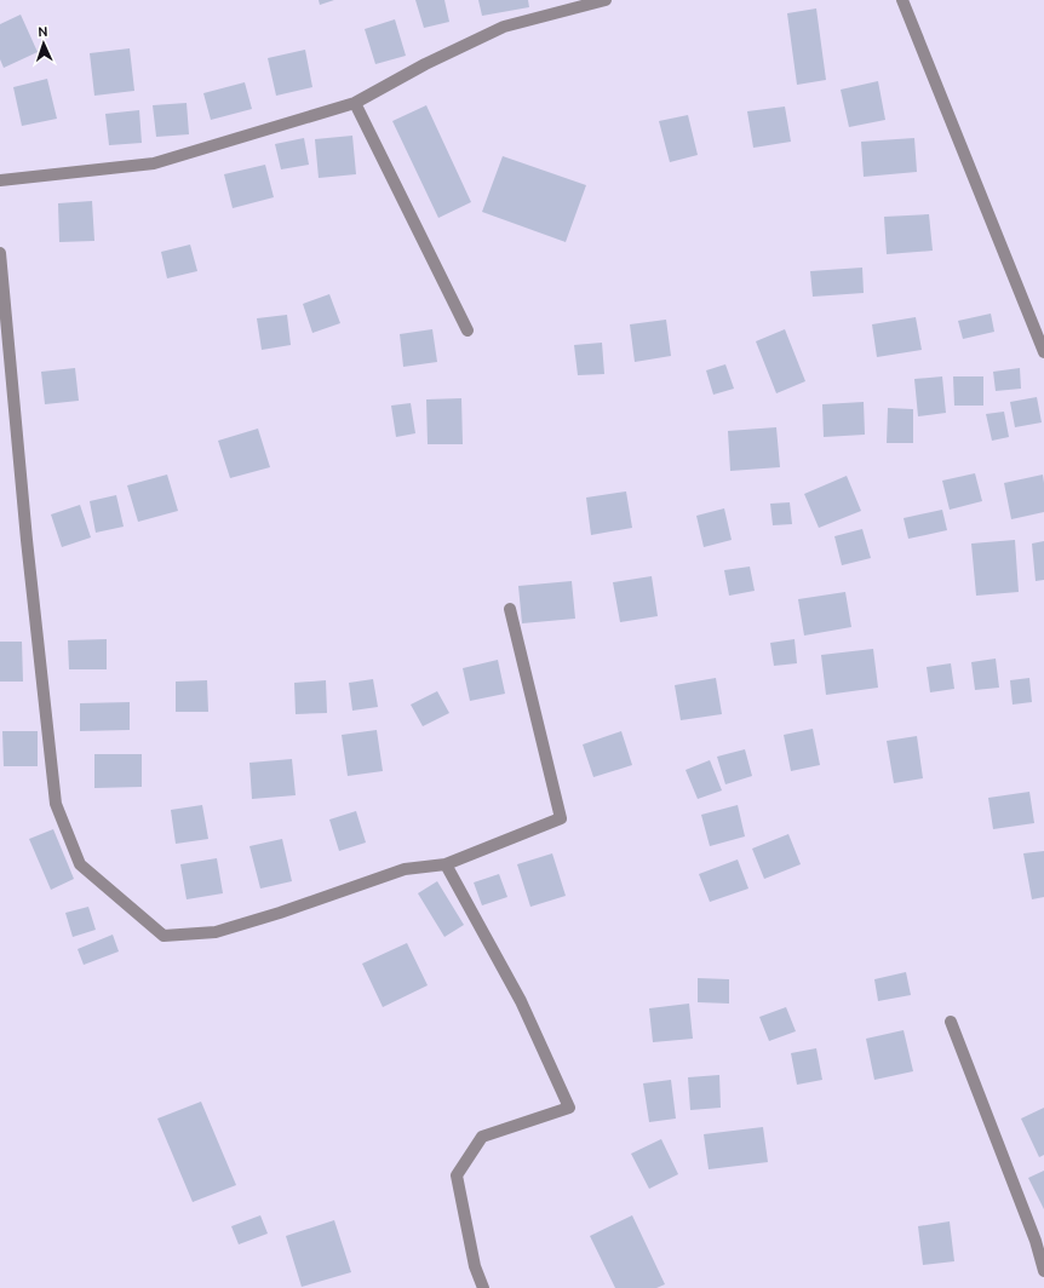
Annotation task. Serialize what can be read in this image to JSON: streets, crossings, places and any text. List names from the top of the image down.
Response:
{
  "north": "top"
}
